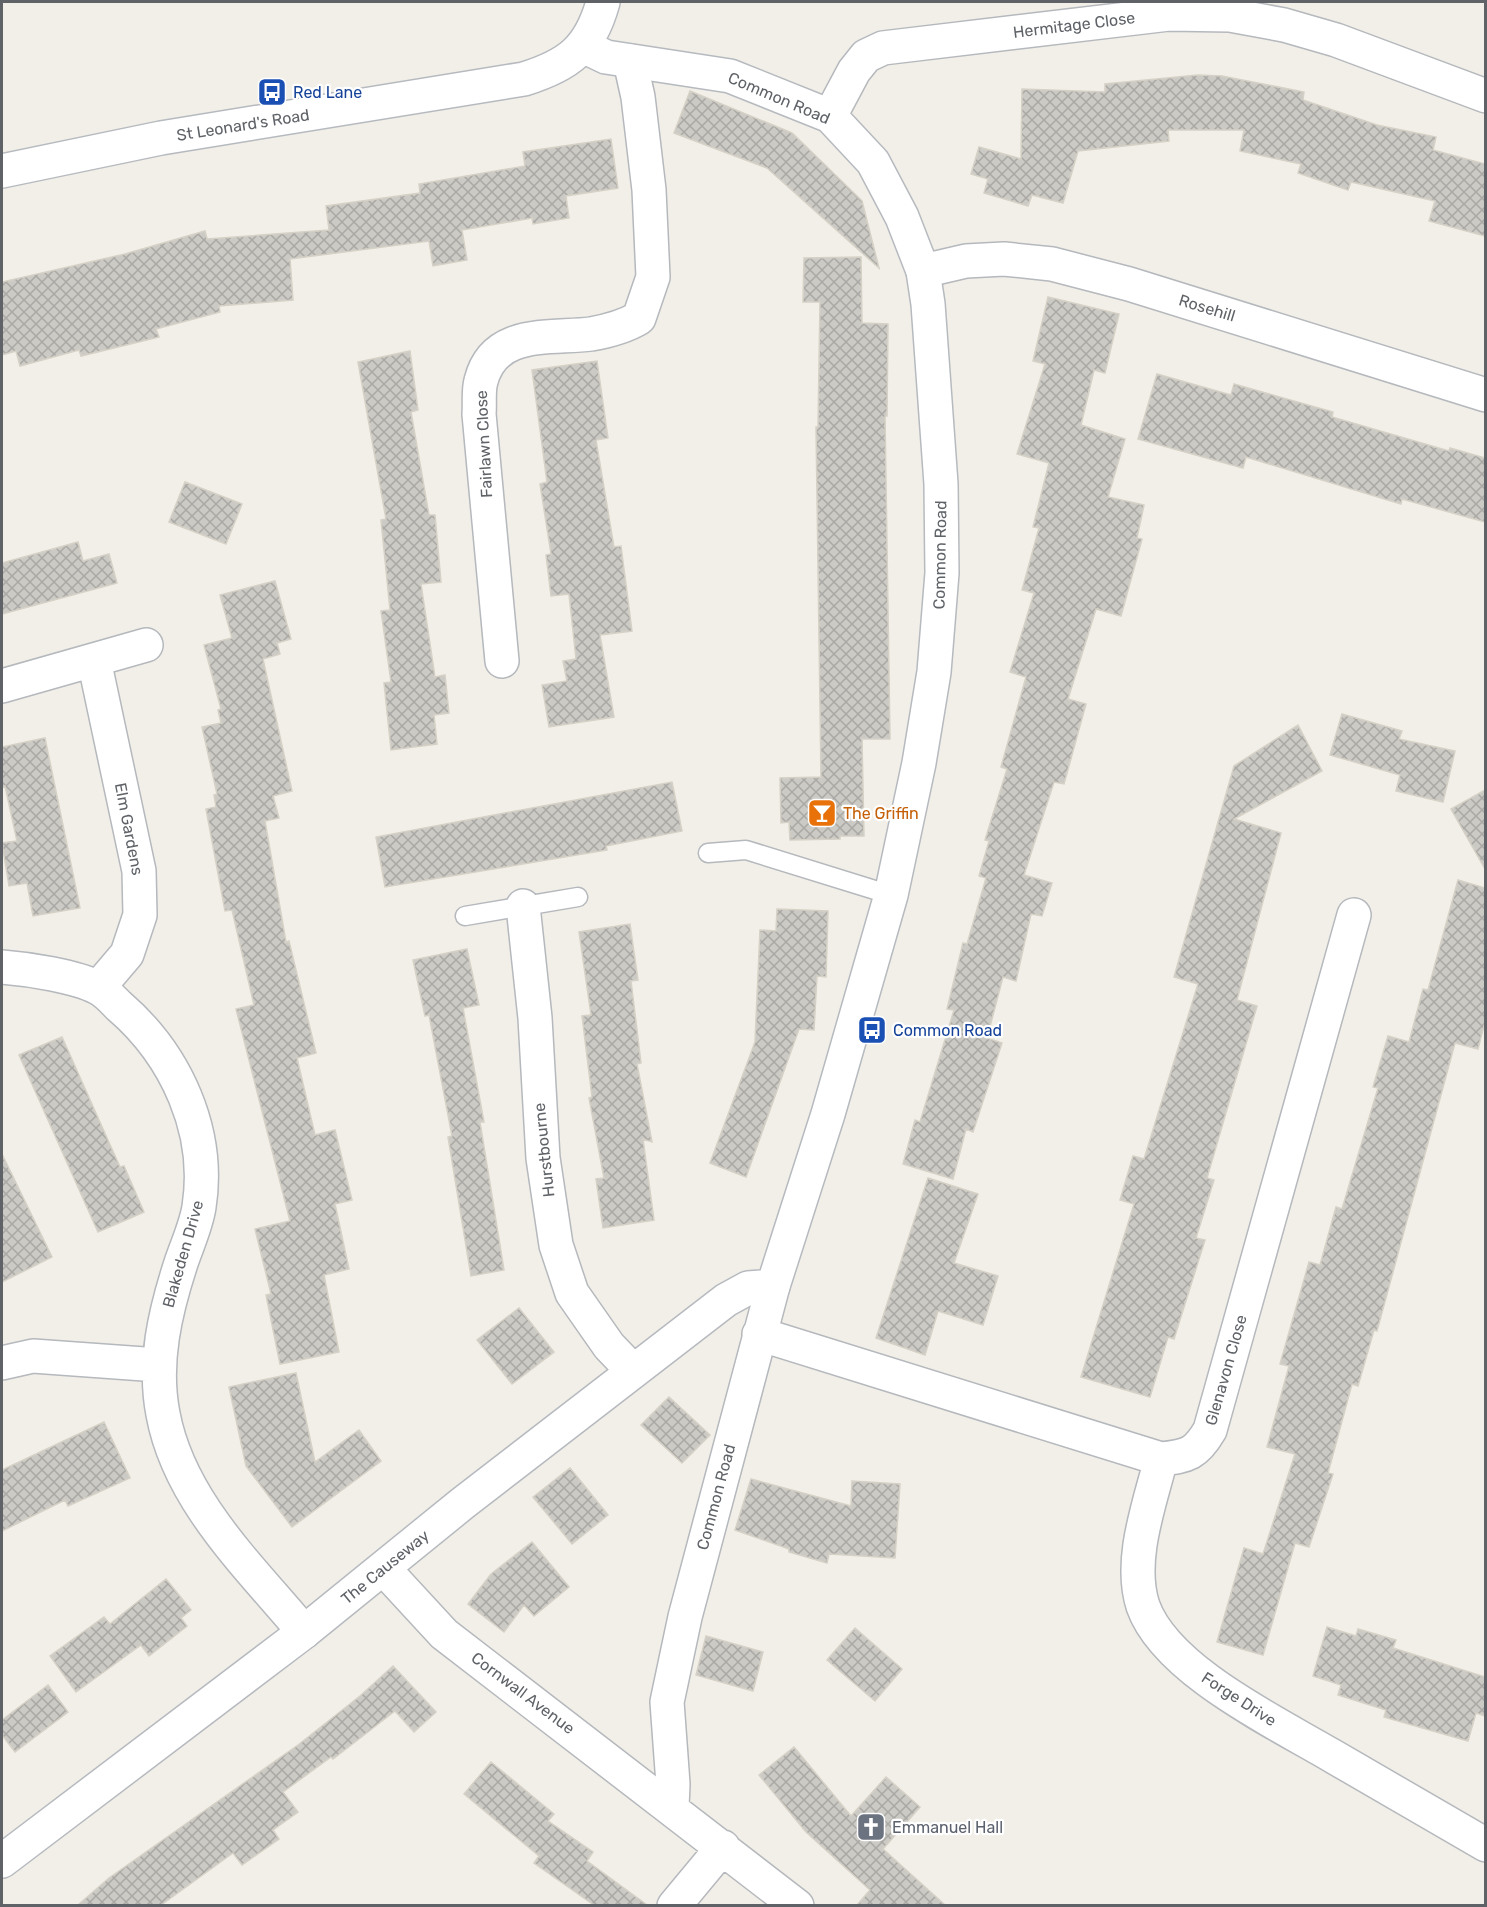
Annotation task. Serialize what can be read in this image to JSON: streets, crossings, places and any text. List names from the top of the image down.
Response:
{
  "streets": {
    "street": [
      "Hermitage Close",
      "Common Road",
      "St Leonard's Road",
      "Rosehill",
      "Fairlawn Close",
      "Elm Gardens",
      "Hurstbourne",
      "Blakeden Drive",
      "Glenavon Close",
      "The Causeway",
      "Cornwall Avenue",
      "Forge Drive"
    ]
  },
  "crossings": [
    ["Hermitage Close", "Common Road"],
    ["Common Road", "St Leonard's Road"],
    ["Common Road", "Rosehill"],
    ["Common Road", "Fairlawn Close"],
    ["Common Road", "Glenavon Close"],
    ["Common Road", "The Causeway"],
    ["Common Road", "Cornwall Avenue"],
    ["Elm Gardens", "Blakeden Drive"],
    ["Hurstbourne", "The Causeway"],
    ["Blakeden Drive", "The Causeway"],
    ["Glenavon Close", "Forge Drive"],
    ["The Causeway", "Cornwall Avenue"]
  ],
  "places": {
    "bus stop": ["Red Lane", "Common Road"],
    "bar": ["The Griffin"],
    "church": ["Emmanuel Hall"]
  }
}
